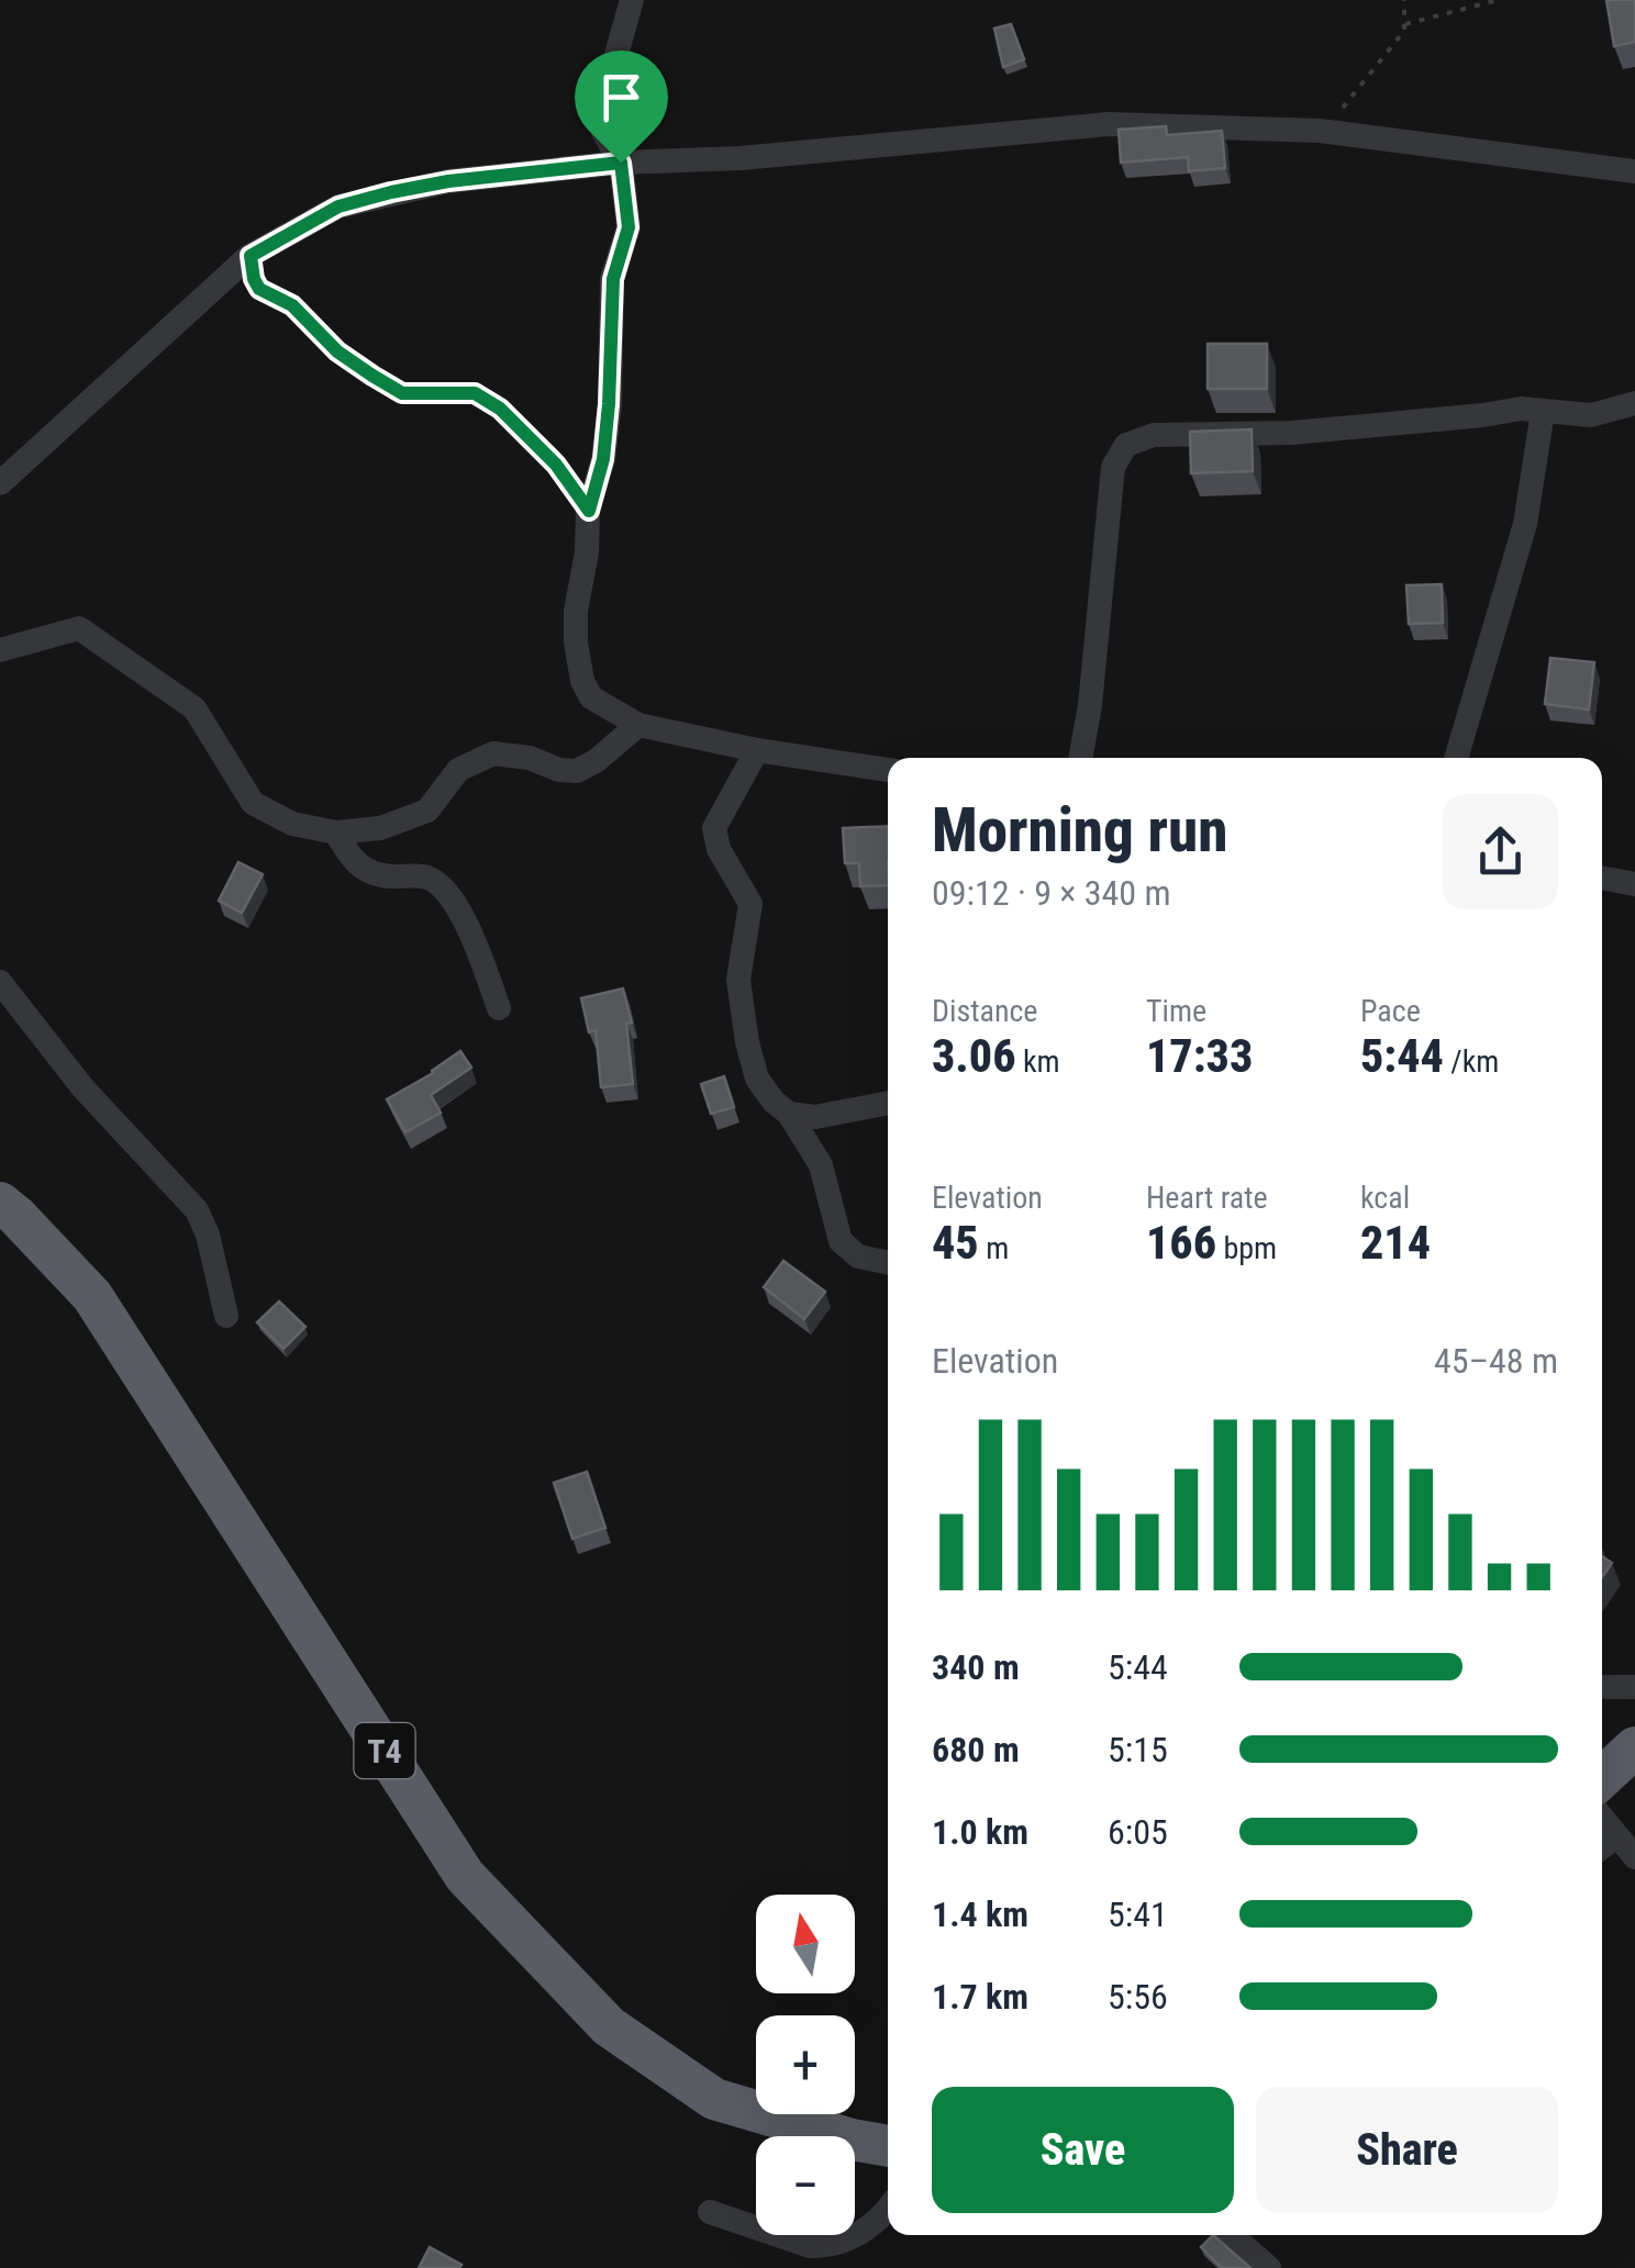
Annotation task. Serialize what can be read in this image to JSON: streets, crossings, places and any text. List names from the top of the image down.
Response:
{
  "streets": {
    "highway": ["T4"]
  },
  "north": "top",
  "page": {
    "heading": ["Morning run", "09:12 · 9 × 340 m"],
    "stats": [
      ["Distance", "3.06 km"],
      ["Time", "17:33"],
      ["Pace", "5:44 /km"],
      ["Elevation", "45 m"],
      ["Heart rate", "166 bpm"],
      ["kcal", "214"]
    ],
    "chart": ["Elevation", "45–48 m"],
    "list": [
      {
        "name": "340 m",
        "note": "5:44"
      },
      {
        "name": "680 m",
        "note": "5:15"
      },
      {
        "name": "1.0 km",
        "note": "6:05"
      },
      {
        "name": "1.4 km",
        "note": "5:41"
      },
      {
        "name": "1.7 km",
        "note": "5:56"
      }
    ],
    "map_buttons": ["+", "−"],
    "buttons": ["Save", "Share"]
  }
}
